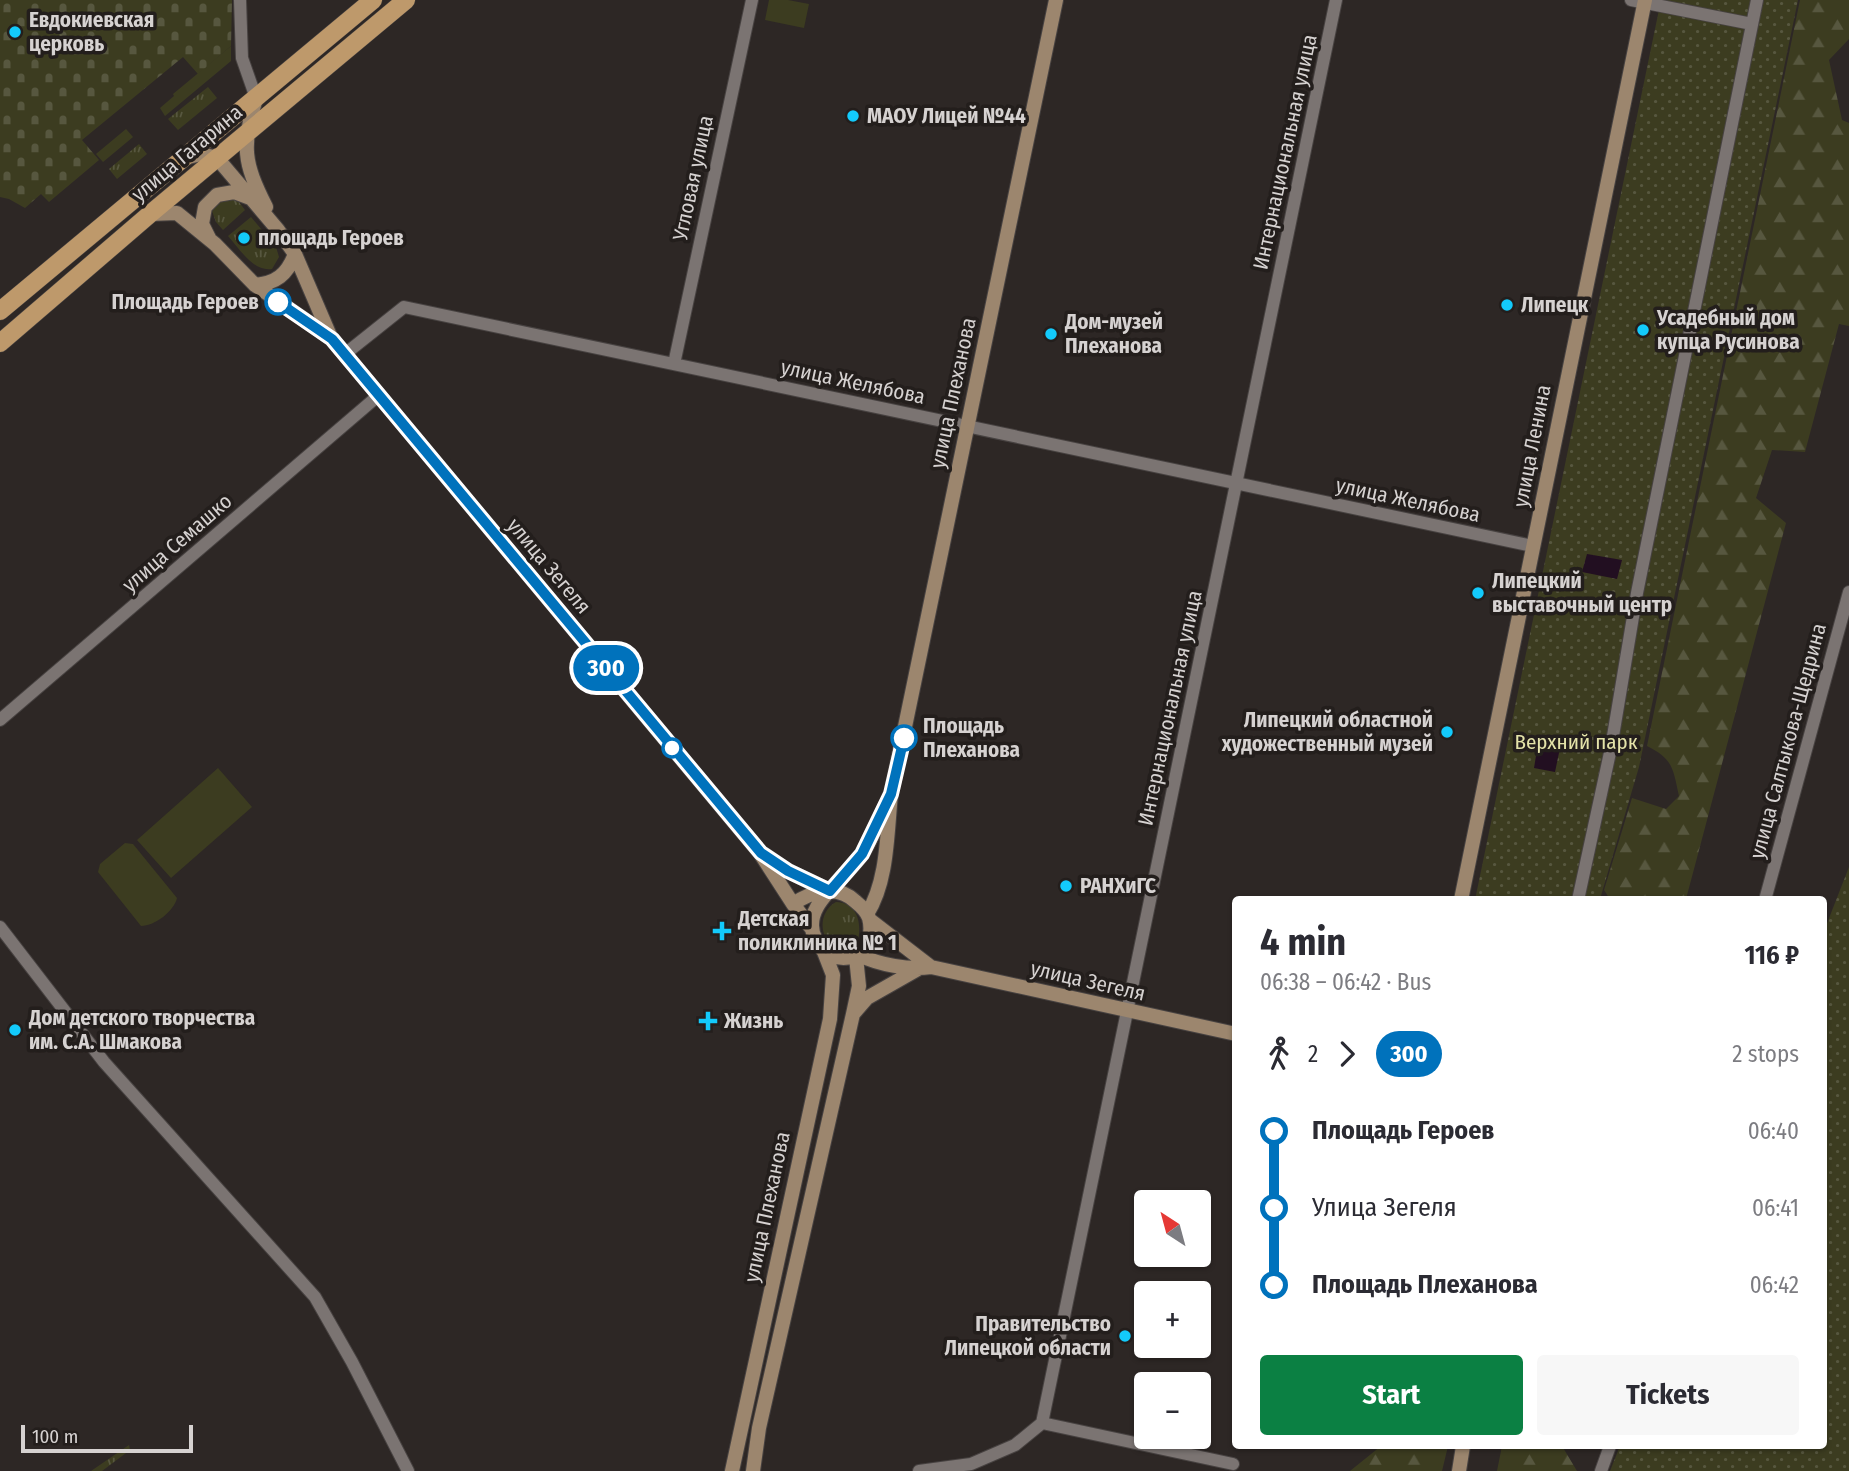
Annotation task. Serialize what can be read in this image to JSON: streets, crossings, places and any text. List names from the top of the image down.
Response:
{
  "streets": {
    "main road": [
      "улица Гагарина",
      "улица Плеханова",
      "улица Ленина",
      "улица Зегеля"
    ],
    "street": [
      "Интернациональная улица",
      "Угловая улица",
      "улица Желябова",
      "улица Семашко",
      "улица Салтыкова-Щедрина"
    ]
  },
  "crossings": [
    ["Интернациональная улица", "улица Желябова"],
    ["Интернациональная улица", "улица Зегеля"],
    ["Угловая улица", "улица Желябова"],
    ["улица Желябова", "улица Плеханова"],
    ["улица Желябова", "улица Ленина"],
    ["улица Желябова", "улица Зегеля"],
    ["улица Плеханова", "улица Зегеля"],
    ["улица Семашко", "улица Зегеля"]
  ],
  "parks": ["Верхний парк"],
  "places": {
    "other": [
      "Евдокиевская церковь",
      "МАОУ Лицей №44",
      "площадь Героев",
      "Площадь Героев",
      "Липецк",
      "Усадебный дом купца Русинова",
      "Дом-музей Плеханова",
      "Липецкий выставочный центр",
      "Липецкий областной художественный музей",
      "Площадь Плеханова",
      "РАНХиГС",
      "Дом детского творчества им. С.А. Шмакова",
      "Правительство Липецкой области"
    ],
    "health": ["Детская поликлиника № 1", "Жизнь"]
  },
  "lines": ["bus line 300"],
  "scale_bar": "100 m",
  "north": "top left",
  "page": {
    "on_map": "300",
    "heading": ["4 min", "06:38 – 06:42 · Bus", "116 ₽"],
    "legs": ["2", "300", "2 stops"],
    "list": [
      {
        "name": "Площадь Героев",
        "value": "06:40"
      },
      {
        "name": "Улица Зегеля",
        "value": "06:41"
      },
      {
        "name": "Площадь Плеханова",
        "value": "06:42"
      }
    ],
    "map_buttons": ["+", "−"],
    "buttons": ["Start", "Tickets"],
    "scale": "100 m"
  }
}
